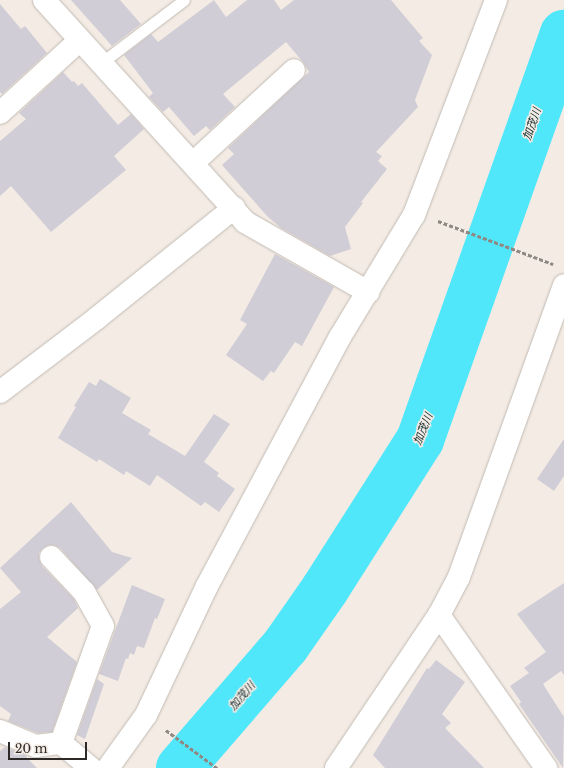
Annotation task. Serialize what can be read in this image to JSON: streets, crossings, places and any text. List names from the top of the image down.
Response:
{
  "water": ["加茂川"],
  "scale_bar": "20 m"
}
